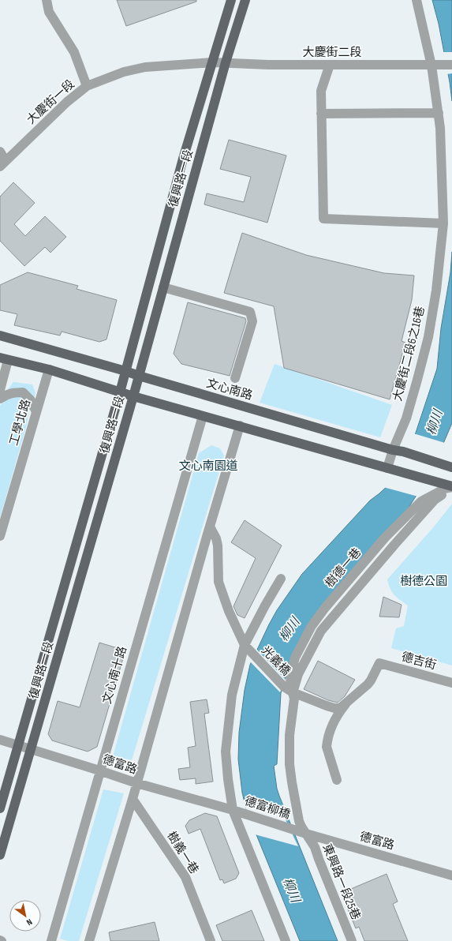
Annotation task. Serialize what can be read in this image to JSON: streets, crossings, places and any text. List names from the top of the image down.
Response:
{
  "streets": {
    "main road": ["復興路一段", "文心南路"],
    "street": [
      "大慶街二段",
      "大慶街一段",
      "大慶街二段6之16巷",
      "工學北路",
      "樹德一巷",
      "光義橋",
      "德吉街",
      "文心南十路",
      "德富路",
      "德富柳橋",
      "樹義一巷",
      "東興路一段25巷"
    ]
  },
  "crossings": [
    ["大慶街二段", "大慶街一段"],
    ["大慶街二段", "復興路一段"],
    ["大慶街二段", "大慶街二段6之16巷"],
    ["大慶街一段", "復興路一段"],
    ["復興路一段", "文心南路"],
    ["復興路一段", "德富路"],
    ["大慶街二段6之16巷", "文心南路"],
    ["樹德一巷", "光義橋"],
    ["樹德一巷", "德富路"],
    ["樹德一巷", "東興路一段25巷"],
    ["文心南十路", "德富路"],
    ["德富路", "德富柳橋"],
    ["德富路", "東興路一段25巷"]
  ],
  "water": ["柳川"],
  "parks": ["文心南園道", "樹德公園"],
  "north": "bottom right"
}
